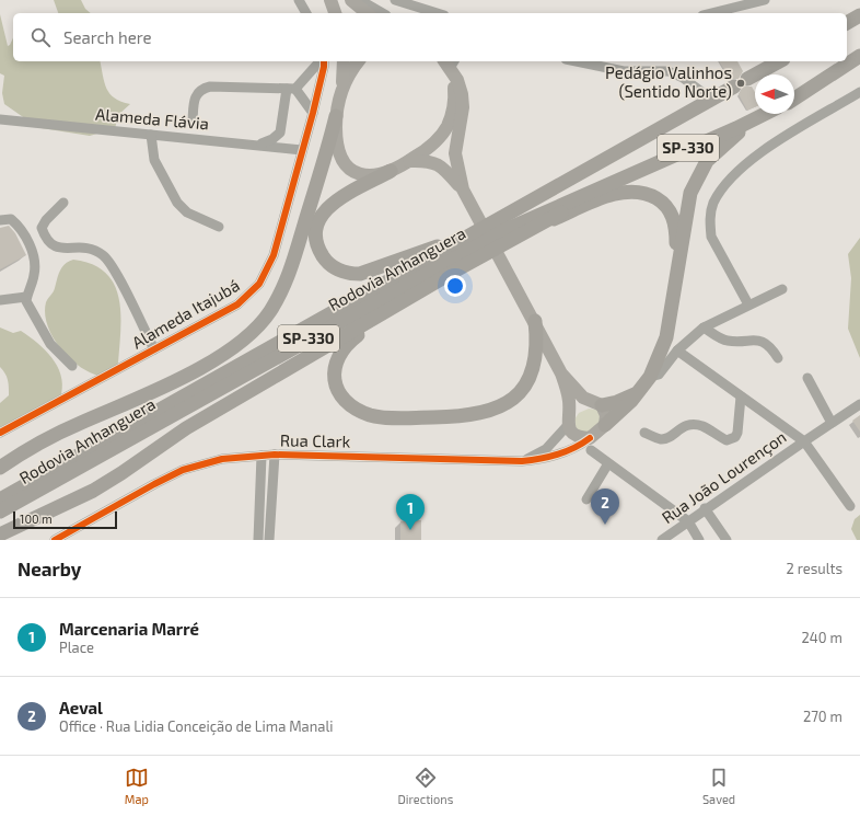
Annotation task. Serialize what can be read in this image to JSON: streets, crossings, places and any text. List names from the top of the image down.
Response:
{
  "streets": {
    "highway": ["SP-330", "Rodovia Anhanguera"],
    "street": [
      "Alameda Flávia",
      "Alameda Itajubá",
      "Rua Clark",
      "Rua João Lourençon"
    ]
  },
  "crossings": [
    ["Alameda Flávia", "Alameda Itajubá"]
  ],
  "places": ["Pedágio Valinhos (Sentido Norte)"],
  "scale_bar": "100 m",
  "north": "left",
  "page": {
    "search": "Search here",
    "pins": ["2", "1"],
    "scale": "100 m",
    "heading": ["Nearby", "2 results"],
    "list": [
      {
        "mark": "1",
        "name": "Marcenaria Marré",
        "note": "Place",
        "value": "240 m"
      },
      {
        "mark": "2",
        "name": "Aeval",
        "note": "Office · Rua Lidia Conceição de Lima Manali",
        "value": "270 m"
      }
    ],
    "nav": ["Map", "Directions", "Saved"]
  }
}
